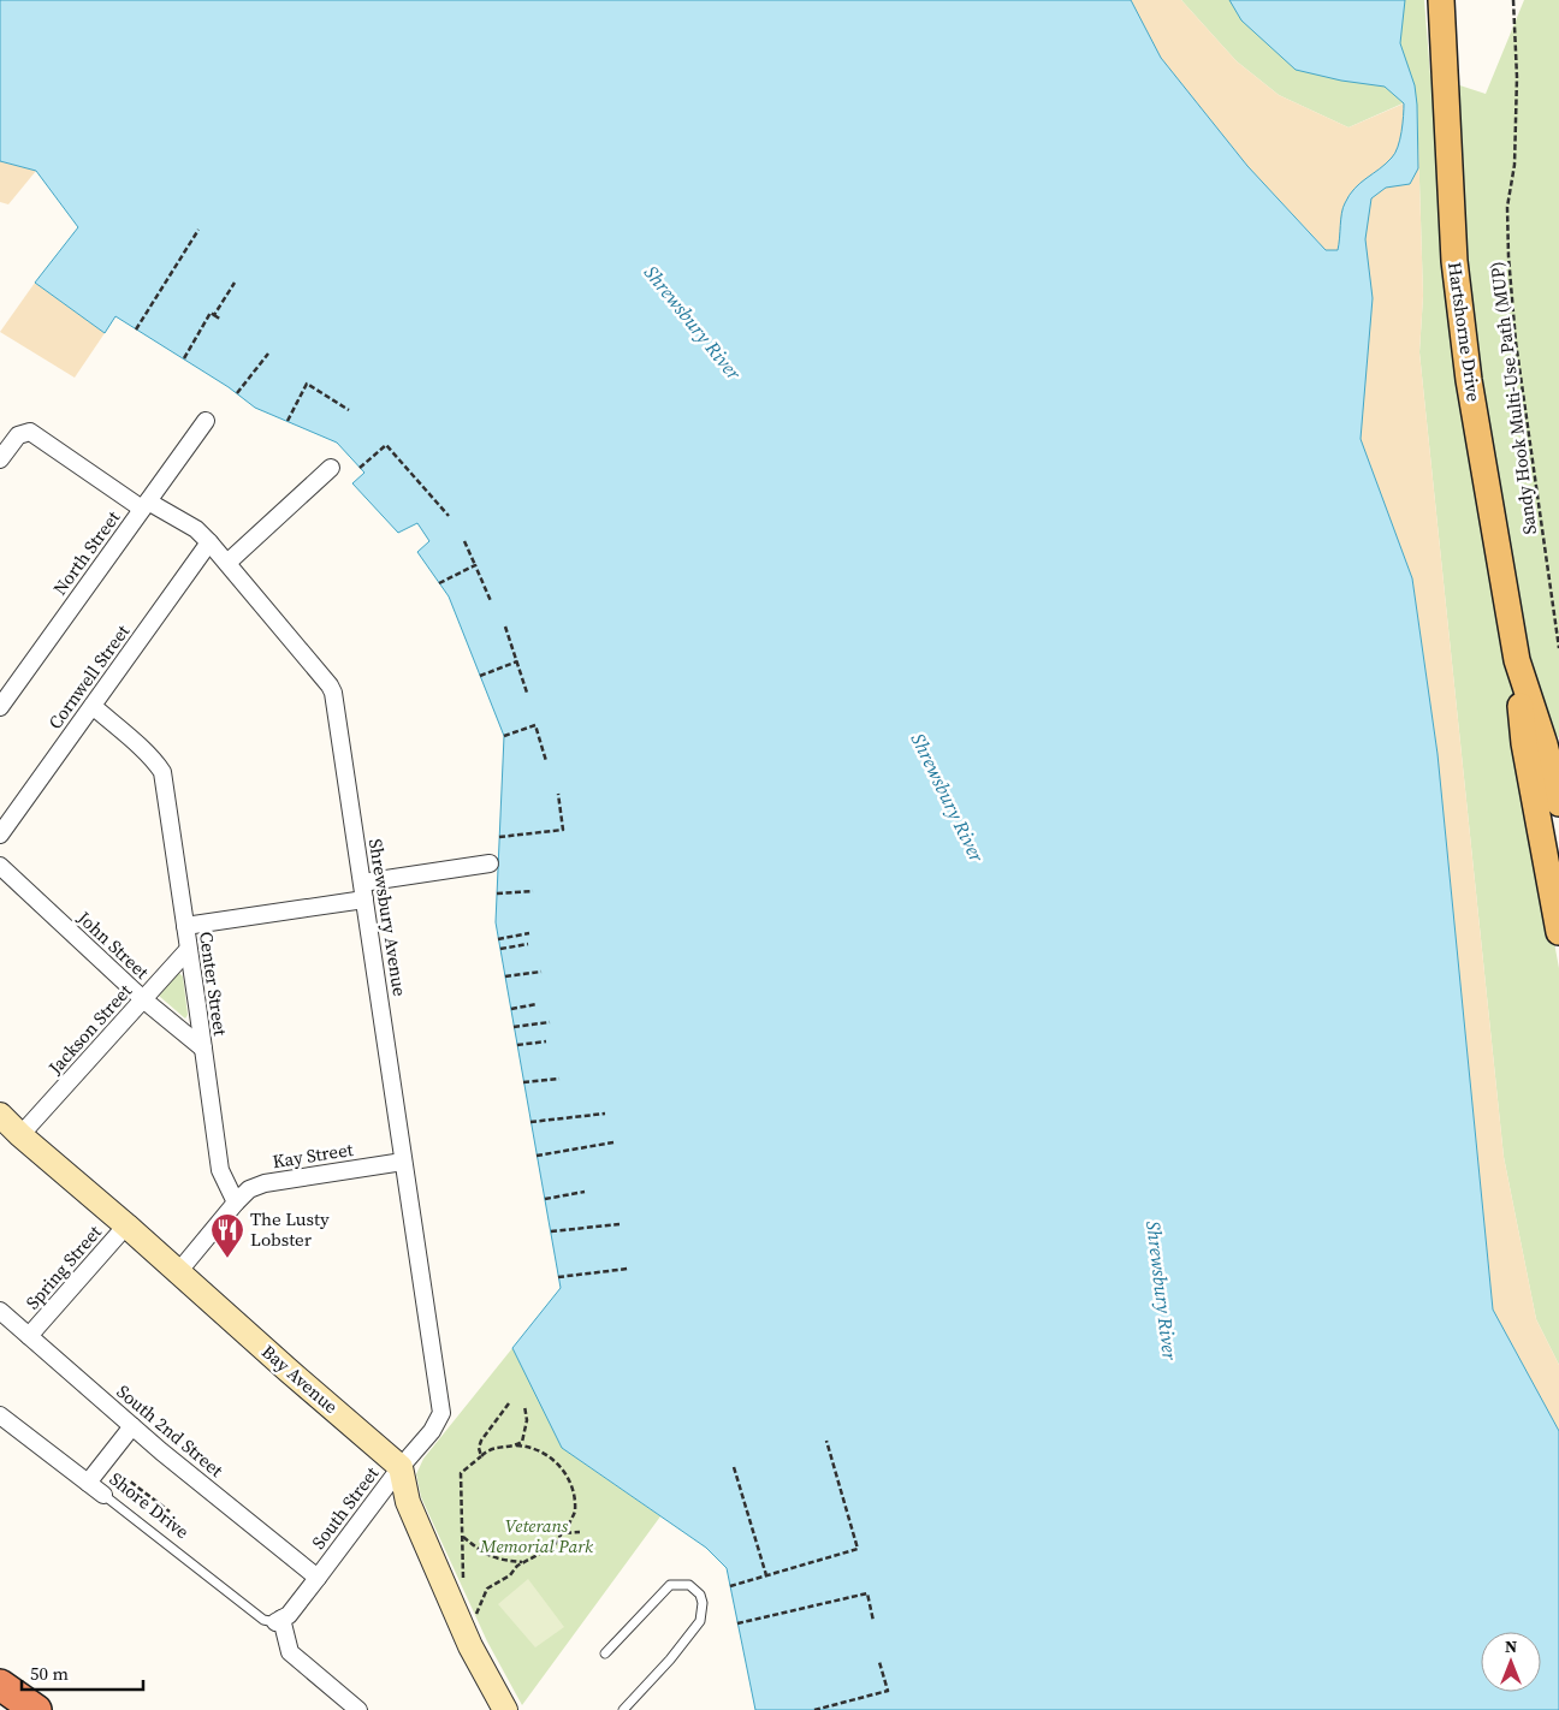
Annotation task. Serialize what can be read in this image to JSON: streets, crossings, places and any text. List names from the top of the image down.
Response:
{
  "streets": {
    "main road": ["Hartshorne Drive"],
    "street": [
      "North Street",
      "Cornwell Street",
      "Shrewsbury Avenue",
      "John Street",
      "Center Street",
      "Jackson Street",
      "Kay Street",
      "Spring Street",
      "Bay Avenue",
      "South 2nd Street",
      "Shore Drive",
      "South Street"
    ],
    "path": ["Sandy Hook Multi-Use Path (MUP)"]
  },
  "crossings": [
    ["North Street", "Shrewsbury Avenue"],
    ["Cornwell Street", "Shrewsbury Avenue"],
    ["Cornwell Street", "Center Street"],
    ["Shrewsbury Avenue", "Kay Street"],
    ["Shrewsbury Avenue", "South Street"],
    ["John Street", "Center Street"],
    ["John Street", "Jackson Street"],
    ["Center Street", "Jackson Street"],
    ["Center Street", "Kay Street"],
    ["Jackson Street", "Bay Avenue"],
    ["Spring Street", "Bay Avenue"],
    ["Spring Street", "South 2nd Street"],
    ["Bay Avenue", "South Street"],
    ["South 2nd Street", "South Street"],
    ["Shore Drive", "South Street"]
  ],
  "water": ["Shrewsbury River"],
  "parks": ["Veterans Memorial Park"],
  "places": {
    "restaurant": ["The Lusty Lobster"]
  },
  "scale_bar": "50 m",
  "north": "top"
}
